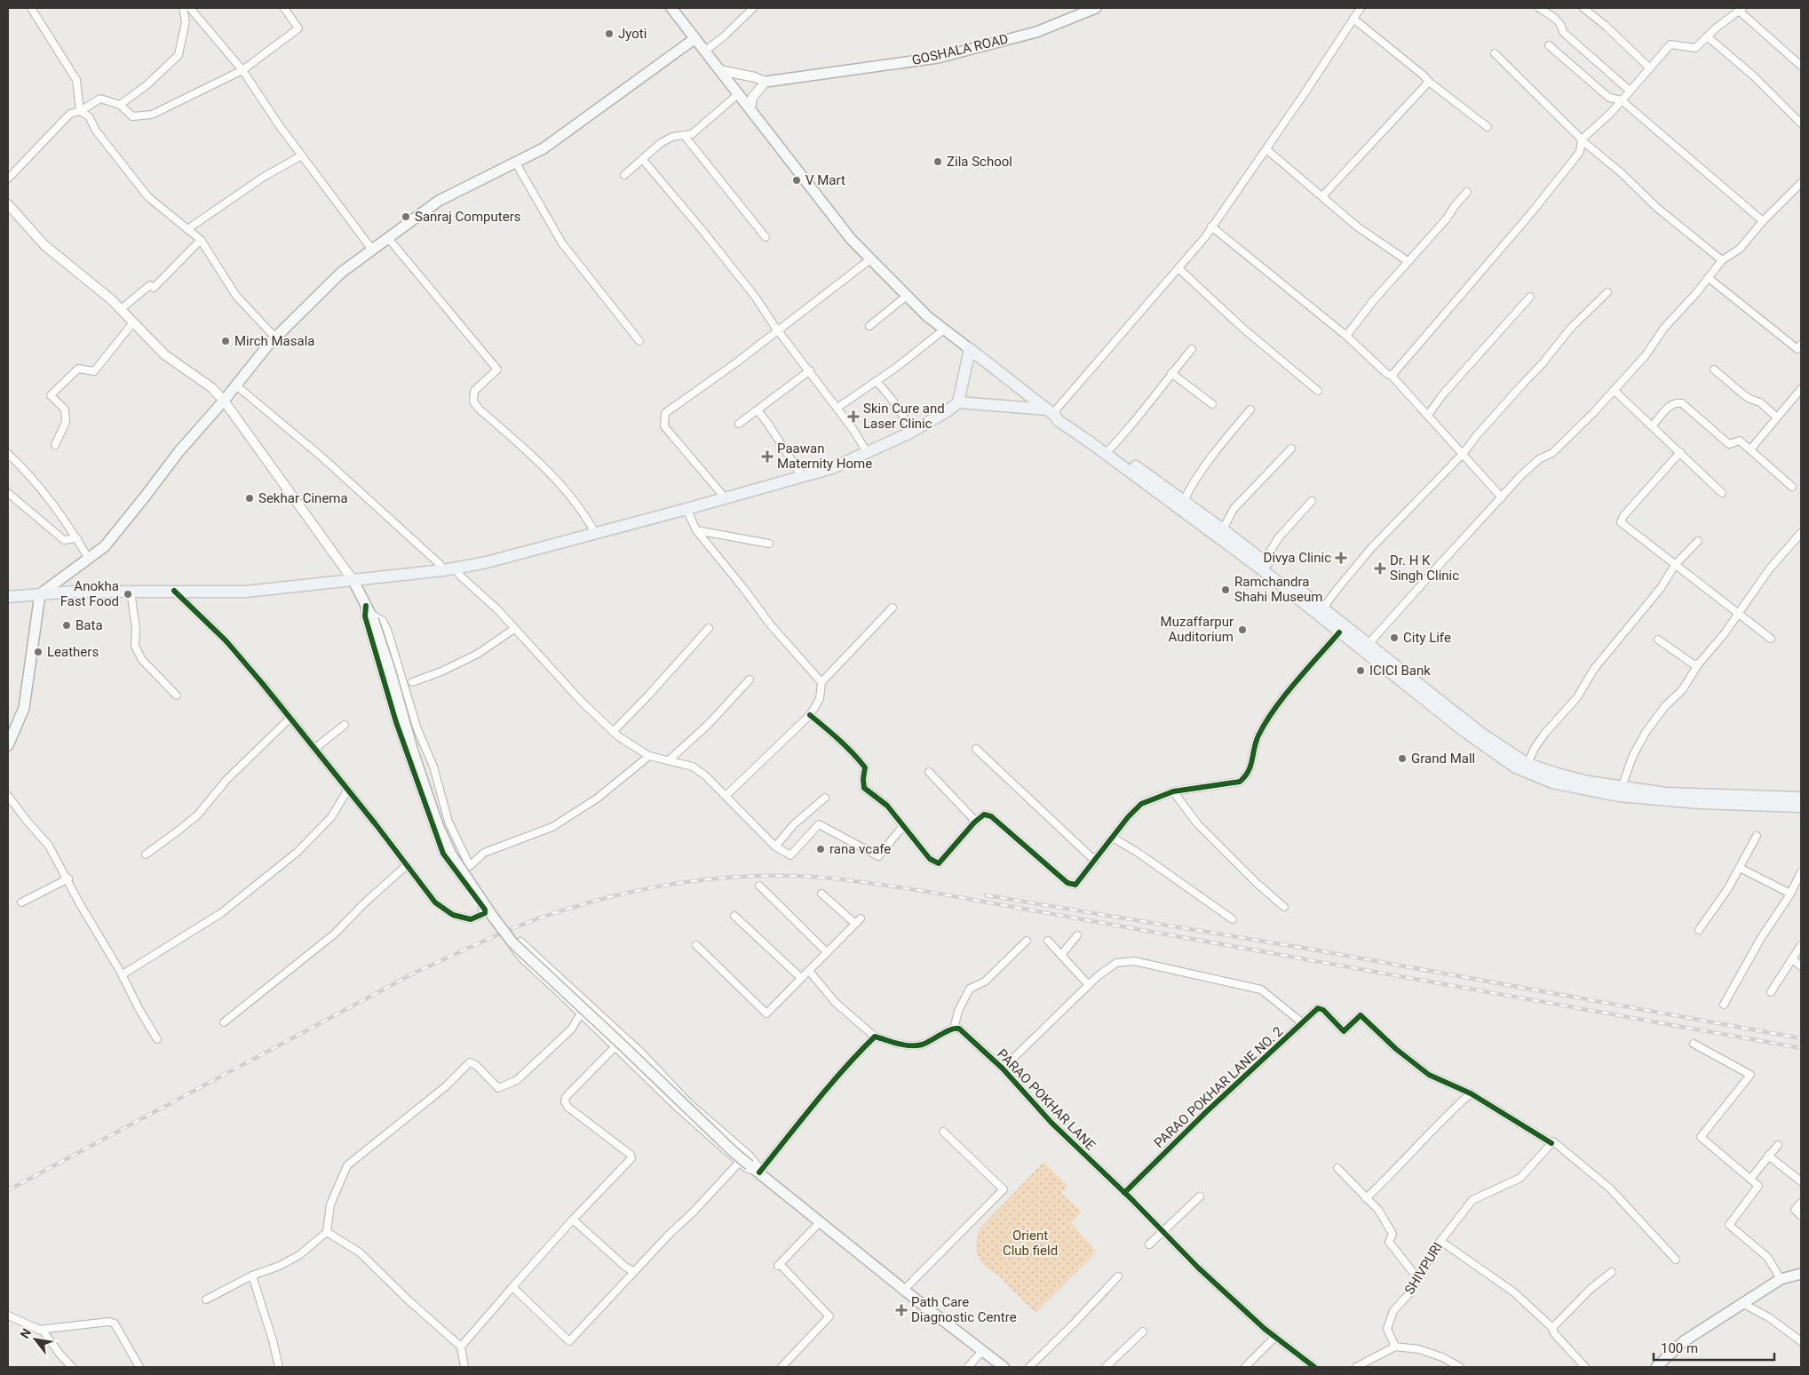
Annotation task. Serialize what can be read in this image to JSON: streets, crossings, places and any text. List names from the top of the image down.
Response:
{
  "streets": {
    "main road": ["GOSHALA ROAD"],
    "street": ["PARAO POKHAR LANE NO. 2", "PARAO POKHAR LANE", "SHIVPURI"]
  },
  "crossings": [
    ["PARAO POKHAR LANE NO. 2", "PARAO POKHAR LANE"]
  ],
  "parks": ["Orient Club field"],
  "places": {
    "other": [
      "Jyoti",
      "Zila School",
      "V Mart",
      "Sanraj Computers",
      "Mirch Masala",
      "Sekhar Cinema",
      "Ramchandra Shahi Museum",
      "Anokha Fast Food",
      "Bata",
      "Muzaffarpur Auditorium",
      "City Life",
      "Leathers",
      "ICICI Bank",
      "Grand Mall",
      "rana vcafe"
    ],
    "health": [
      "Skin Cure and Laser Clinic",
      "Paawan Maternity Home",
      "Divya Clinic",
      "Dr. H K Singh Clinic",
      "Path Care Diagnostic Centre"
    ]
  },
  "scale_bar": "100 m",
  "north": "top left"
}
